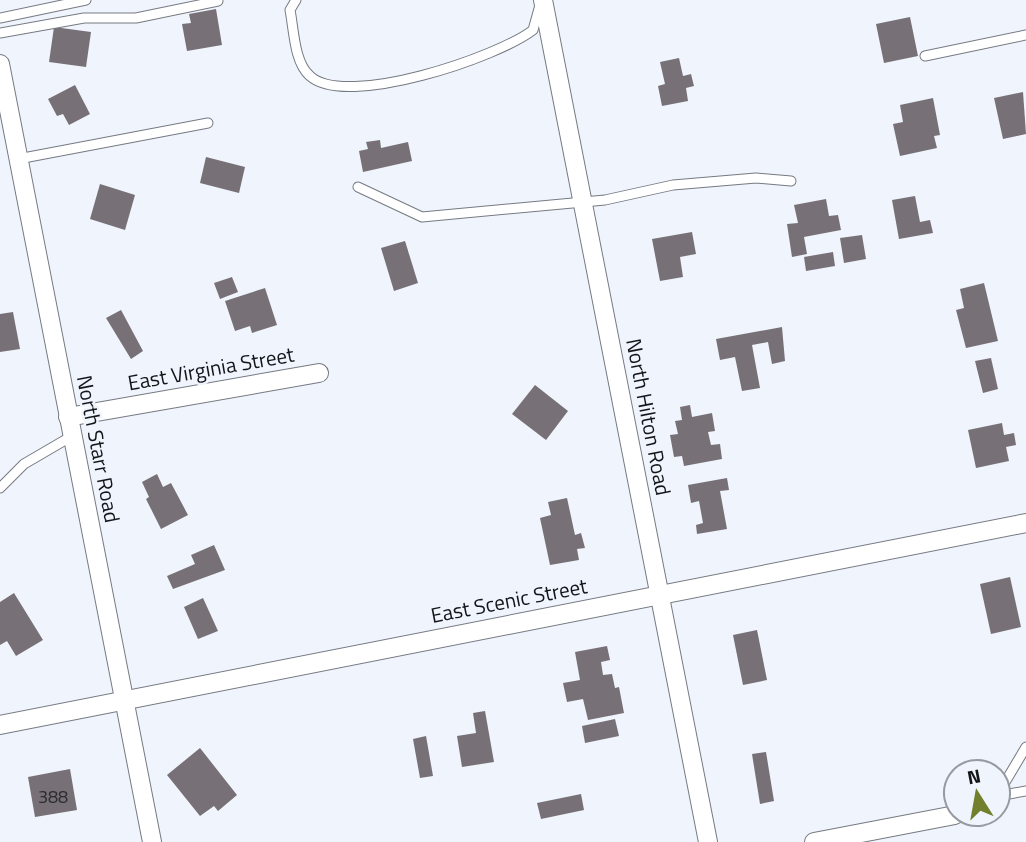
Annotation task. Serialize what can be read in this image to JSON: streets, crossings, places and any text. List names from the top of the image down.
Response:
{
  "streets": {
    "street": [
      "East Virginia Street",
      "North Hilton Road",
      "North Starr Road",
      "East Scenic Street"
    ]
  },
  "crossings": [
    ["East Virginia Street", "North Starr Road"],
    ["North Hilton Road", "East Scenic Street"],
    ["North Starr Road", "East Scenic Street"]
  ],
  "house_numbers": ["388"],
  "north": "top"
}
